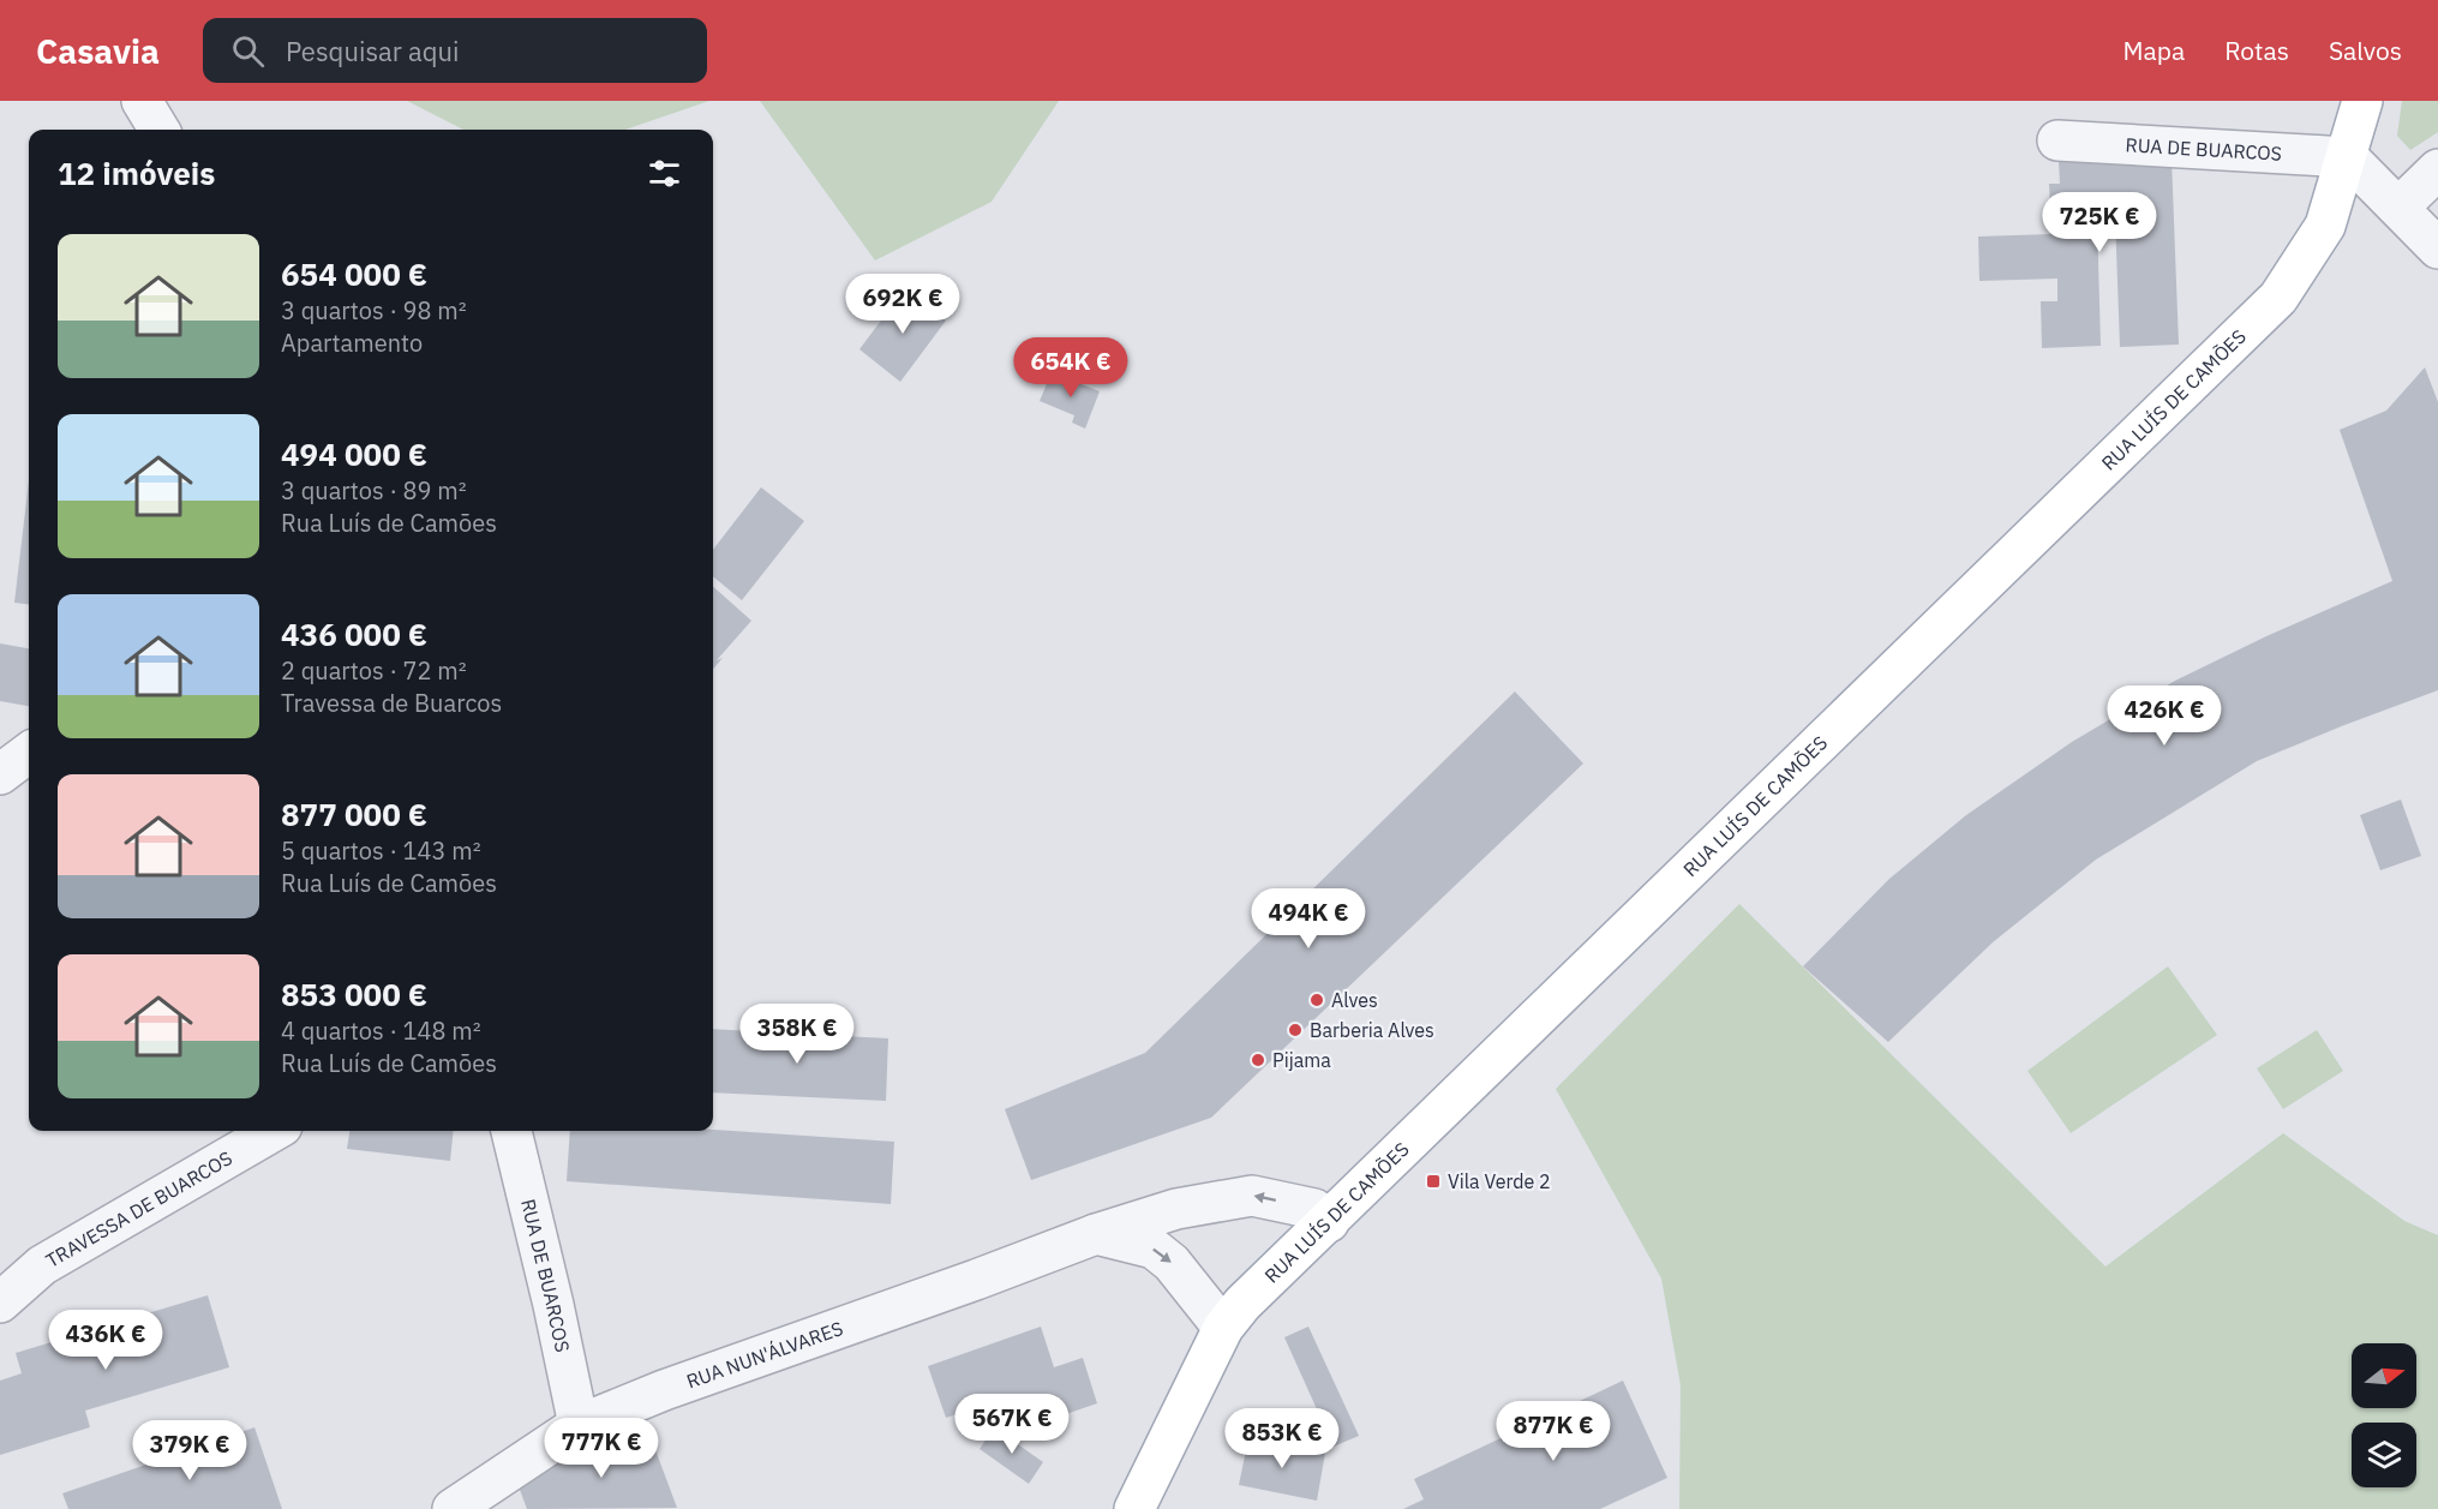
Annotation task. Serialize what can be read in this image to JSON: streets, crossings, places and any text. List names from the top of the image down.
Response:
{
  "streets": {
    "main road": ["RUA LUÍS DE CAMÕES"],
    "street": ["RUA DE BUARCOS", "TRAVESSA DE BUARCOS", "RUA NUN'ÁLVARES"]
  },
  "crossings": [
    ["RUA DE BUARCOS", "RUA LUÍS DE CAMÕES"],
    ["RUA DE BUARCOS", "RUA NUN'ÁLVARES"],
    ["RUA LUÍS DE CAMÕES", "RUA NUN'ÁLVARES"]
  ],
  "places": {
    "other": ["Alves", "Barberia Alves", "Pijama"],
    "transit": ["Vila Verde 2"]
  },
  "north": "right",
  "page": {
    "header": "Casavia",
    "search": "Pesquisar aqui",
    "nav": ["Mapa", "Rotas", "Salvos"],
    "heading": "12 imóveis",
    "price": [
      "725K €",
      "692K €",
      "654K €",
      "426K €",
      "494K €",
      "358K €",
      "436K €",
      "567K €",
      "877K €",
      "853K €",
      "777K €",
      "379K €"
    ],
    "list": [
      {
        "name": "654 000 €",
        "note": "3 quartos · 98 m² · Apartamento"
      },
      {
        "name": "494 000 €",
        "note": "3 quartos · 89 m² · Rua Luís de Camões"
      },
      {
        "name": "436 000 €",
        "note": "2 quartos · 72 m² · Travessa de Buarcos"
      },
      {
        "name": "877 000 €",
        "note": "5 quartos · 143 m² · Rua Luís de Camões"
      },
      {
        "name": "853 000 €",
        "note": "4 quartos · 148 m² · Rua Luís de Camões"
      }
    ]
  }
}
